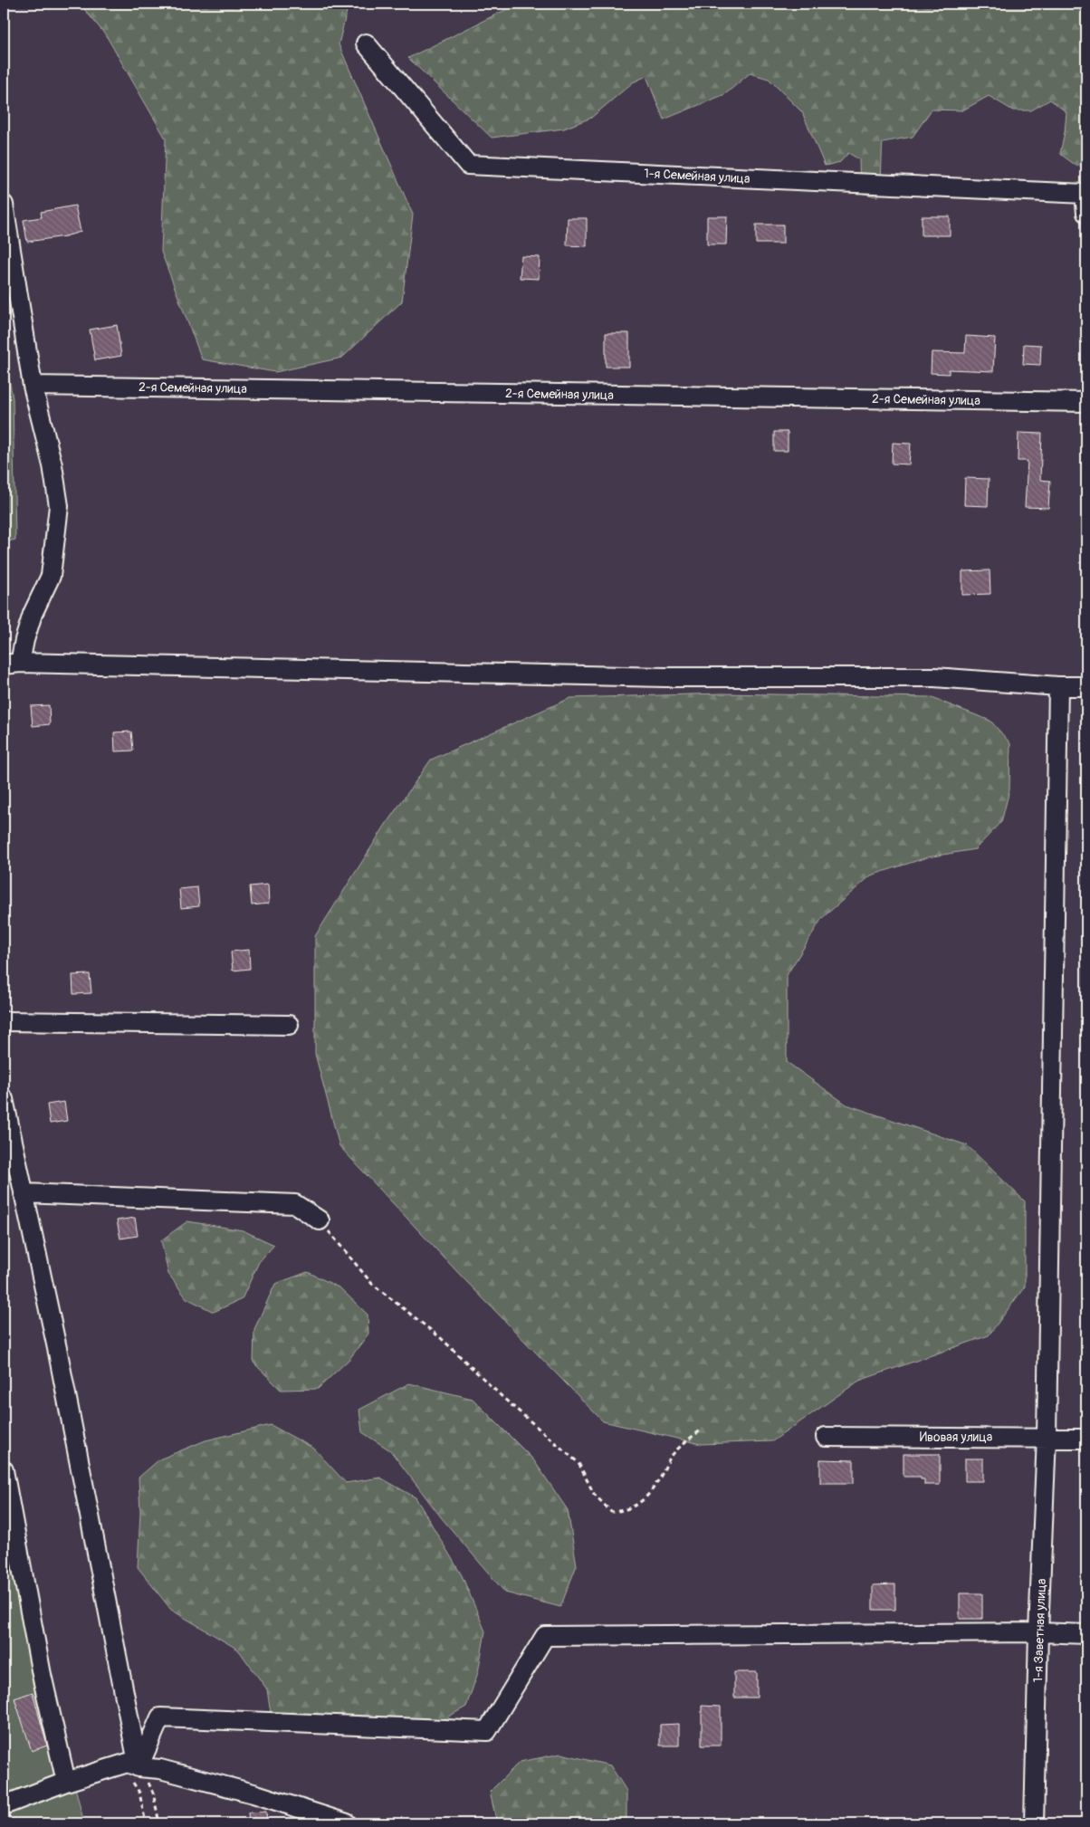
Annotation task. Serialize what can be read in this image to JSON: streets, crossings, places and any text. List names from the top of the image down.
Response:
{
  "streets": {
    "street": [
      "1-я Семейная улица",
      "2-я Семейная улица",
      "Ивовая улица",
      "1-я Заветная улица"
    ]
  },
  "crossings": [
    ["Ивовая улица", "1-я Заветная улица"]
  ]
}
